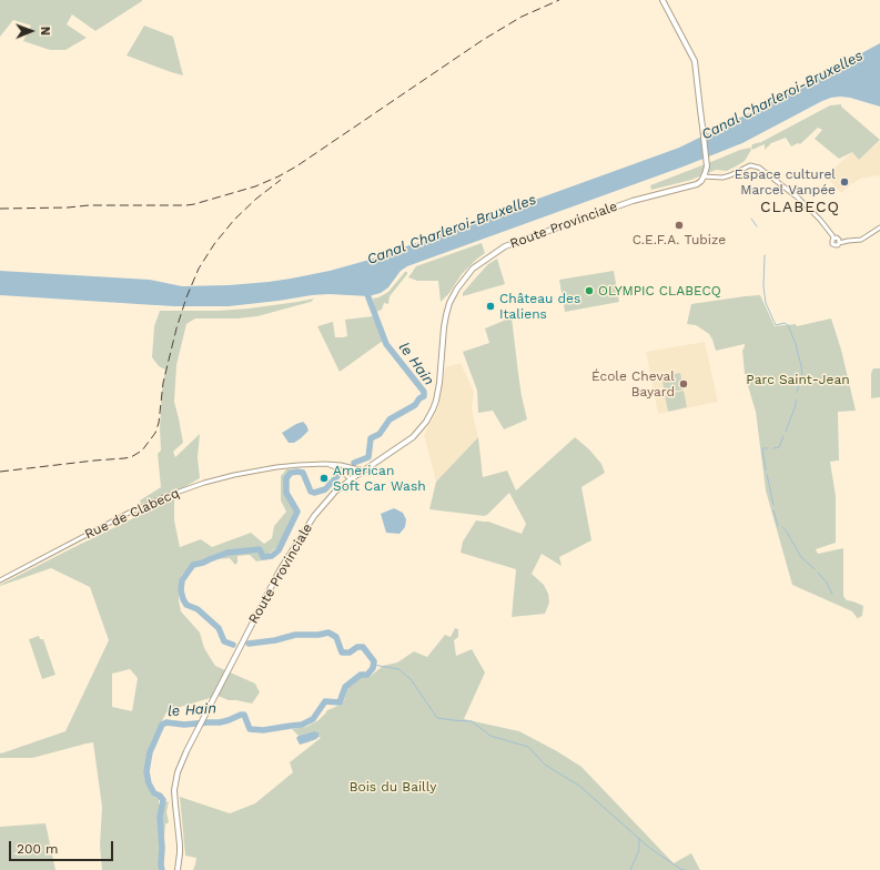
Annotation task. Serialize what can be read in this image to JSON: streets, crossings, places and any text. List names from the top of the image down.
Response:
{
  "streets": {
    "main road": ["Route Provinciale"],
    "street": ["Rue de Clabecq"]
  },
  "crossings": [
    ["Route Provinciale", "Rue de Clabecq"]
  ],
  "districts": ["CLABECQ"],
  "water": ["Canal Charleroi-Bruxelles", "le Hain"],
  "parks": ["Parc Saint-Jean", "Bois du Bailly"],
  "places": [
    "Espace culturel Marcel Vanpée",
    "C.E.F.A. Tubize",
    "OLYMPIC CLABECQ",
    "Château des Italiens",
    "École Cheval Bayard",
    "American Soft Car Wash"
  ],
  "scale_bar": "200 m",
  "north": "right"
}
